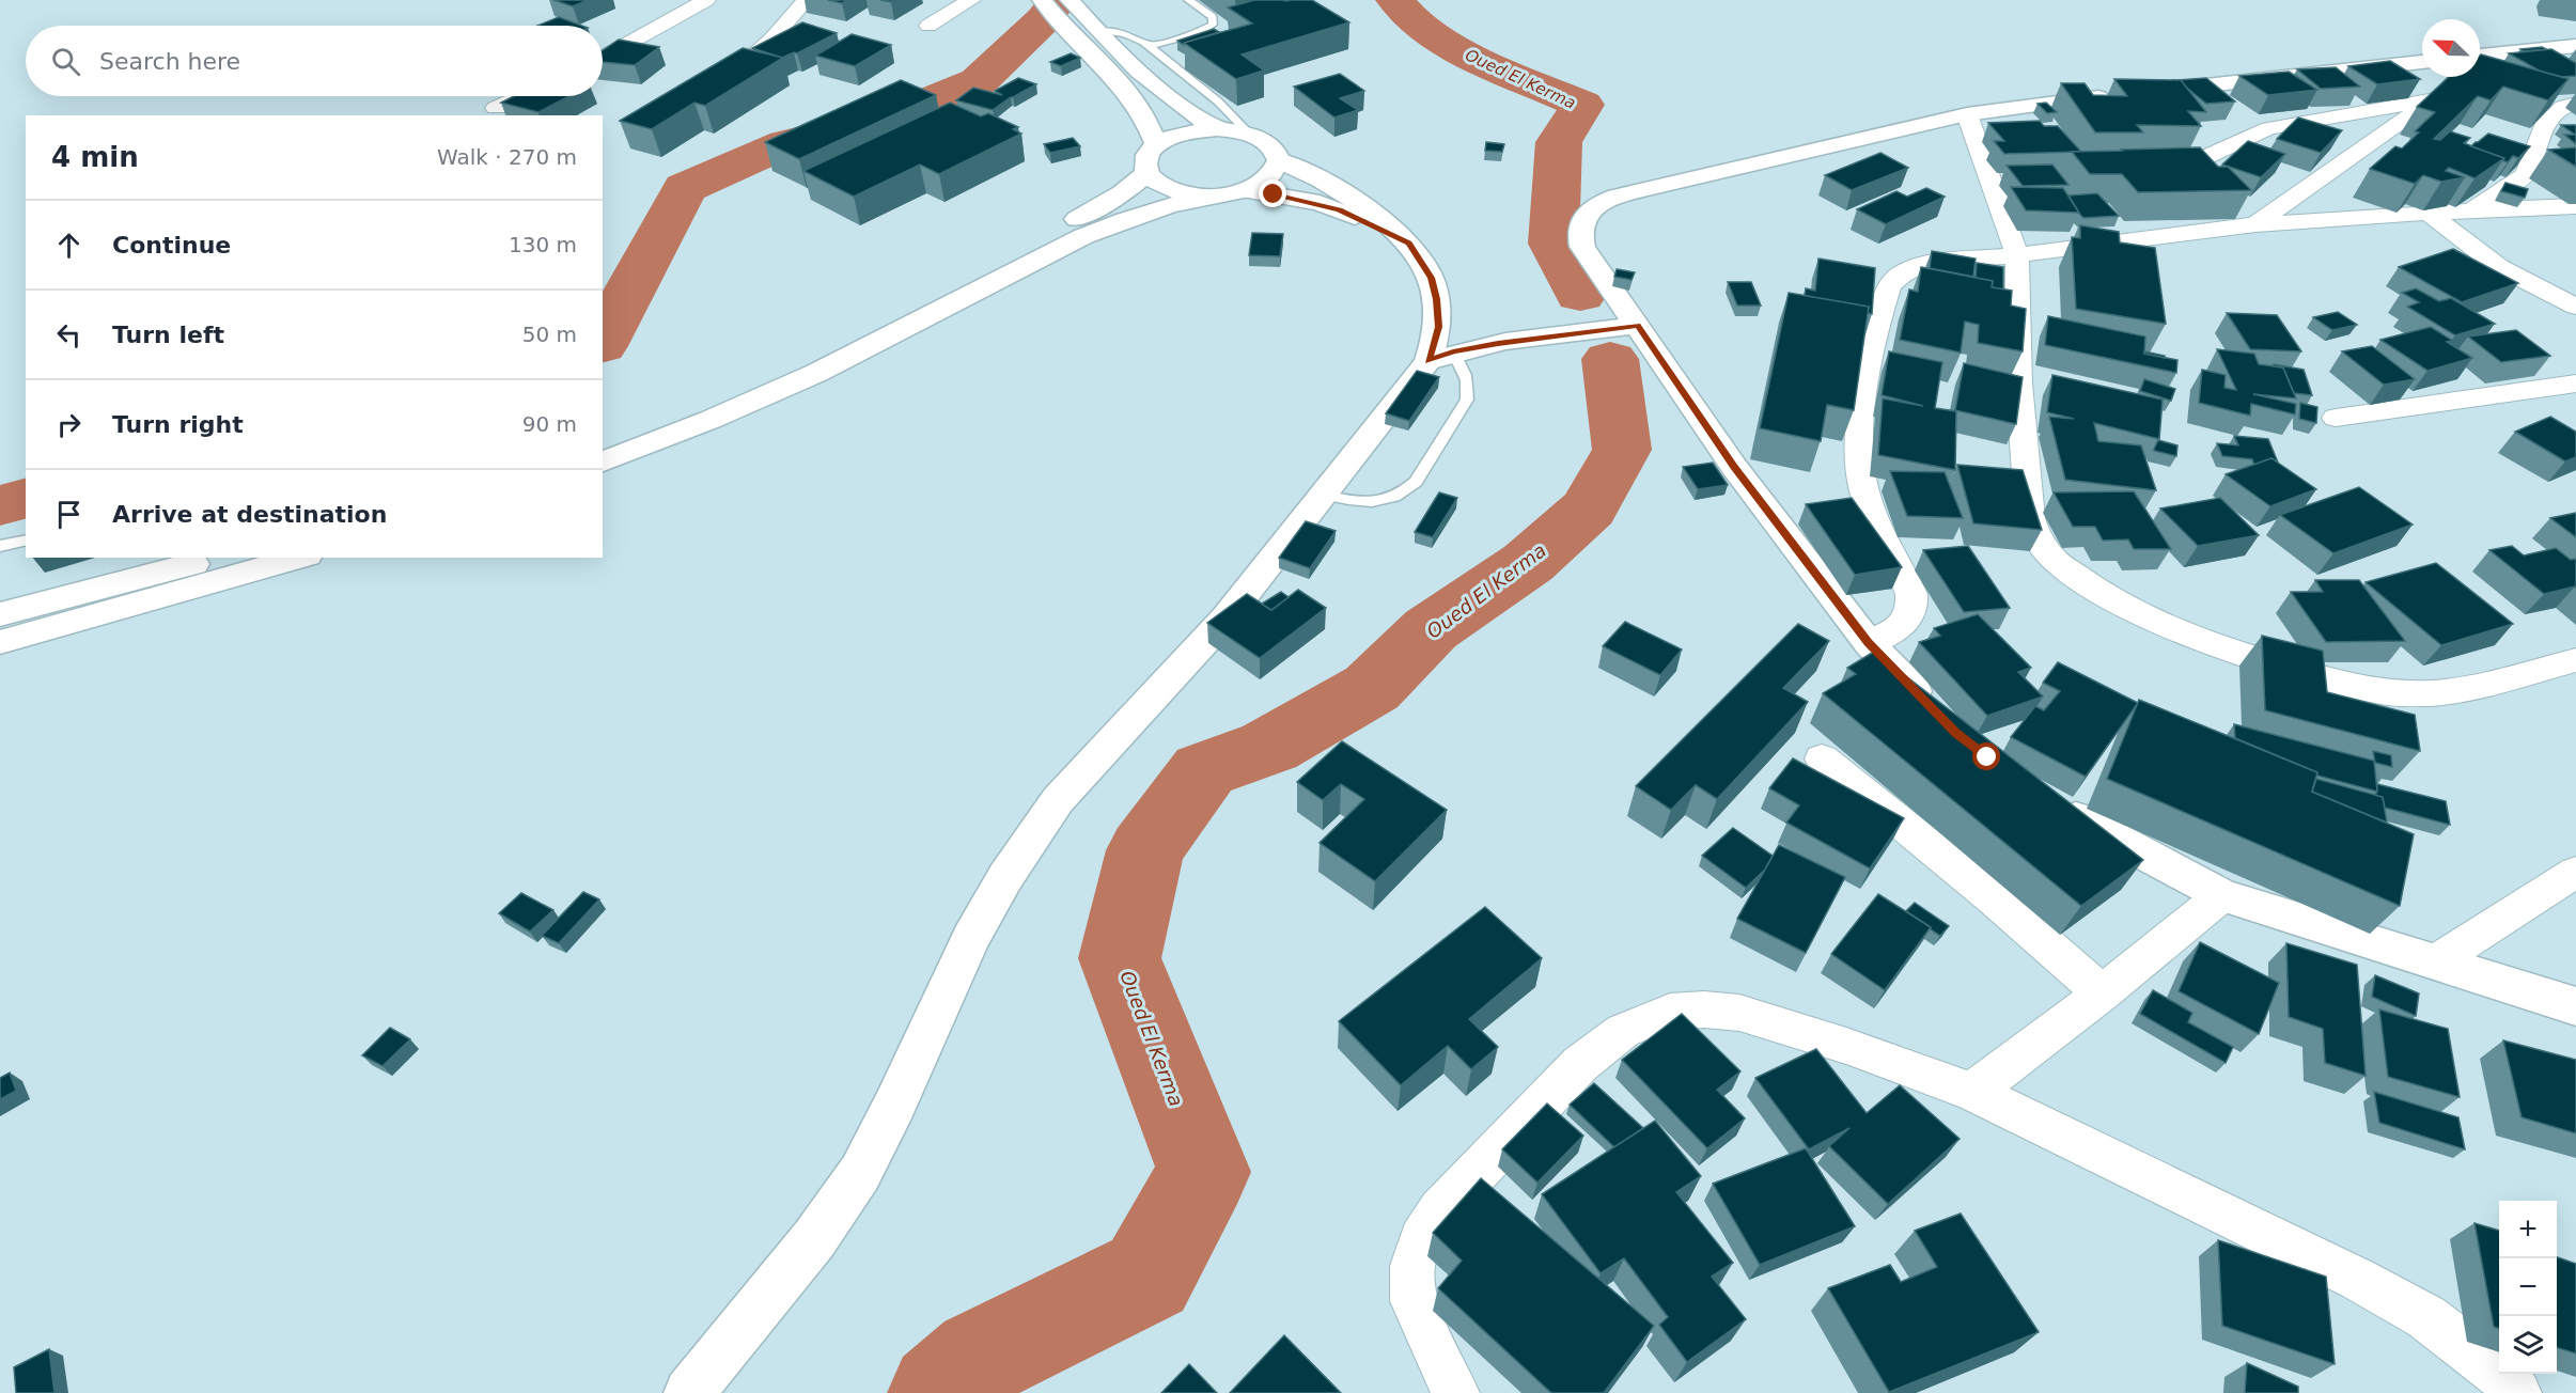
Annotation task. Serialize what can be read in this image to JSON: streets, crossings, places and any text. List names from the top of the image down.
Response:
{
  "water": ["Oued El Kerma"],
  "north": "top left",
  "page": {
    "search": "Search here",
    "heading": ["4 min", "Walk · 270 m"],
    "list": [
      ["Continue", "130 m"],
      ["Turn left", "50 m"],
      ["Turn right", "90 m"],
      "Arrive at destination"
    ],
    "map_buttons": ["+", "−"]
  }
}
